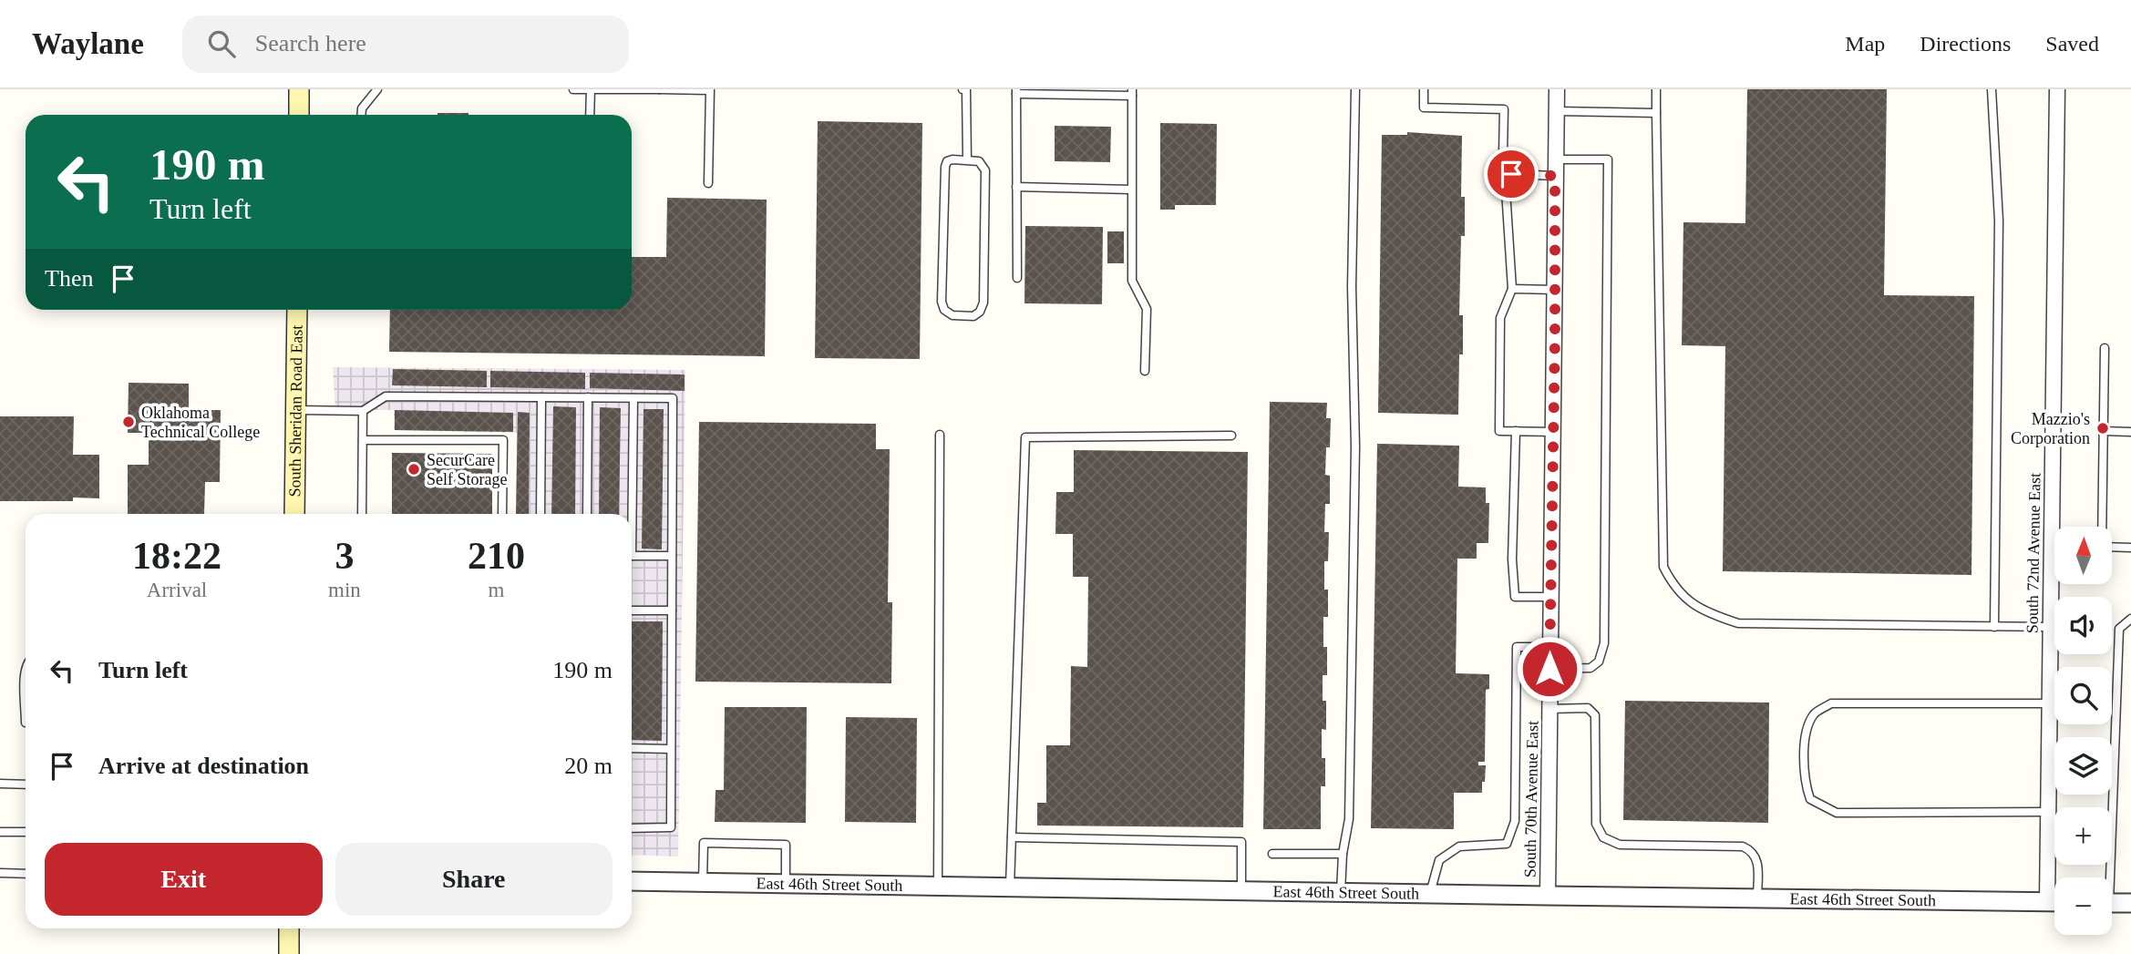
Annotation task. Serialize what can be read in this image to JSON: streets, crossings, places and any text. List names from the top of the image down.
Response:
{
  "streets": {
    "main road": ["South Sheridan Road East"],
    "street": ["South 72nd Avenue East", "South 70th Avenue East", "East 46th Street South"]
  },
  "crossings": [
    ["South 72nd Avenue East", "East 46th Street South"],
    ["South 70th Avenue East", "East 46th Street South"]
  ],
  "places": ["Oklahoma Technical College", "Mazzio's Corporation", "SecurCare Self Storage"],
  "north": "top",
  "page": {
    "header": "Waylane",
    "search": "Search here",
    "nav": ["Map", "Directions", "Saved"],
    "turn": ["190 m", "Turn left"],
    "then": "Then",
    "eta": [
      "18:22",
      "Arrival",
      "3",
      "min",
      "210",
      "m"
    ],
    "map_buttons": ["+", "−"],
    "list": [
      {
        "name": "Turn left",
        "value": "190 m"
      },
      {
        "name": "Arrive at destination",
        "value": "20 m"
      }
    ],
    "buttons": ["Exit", "Share"]
  }
}
